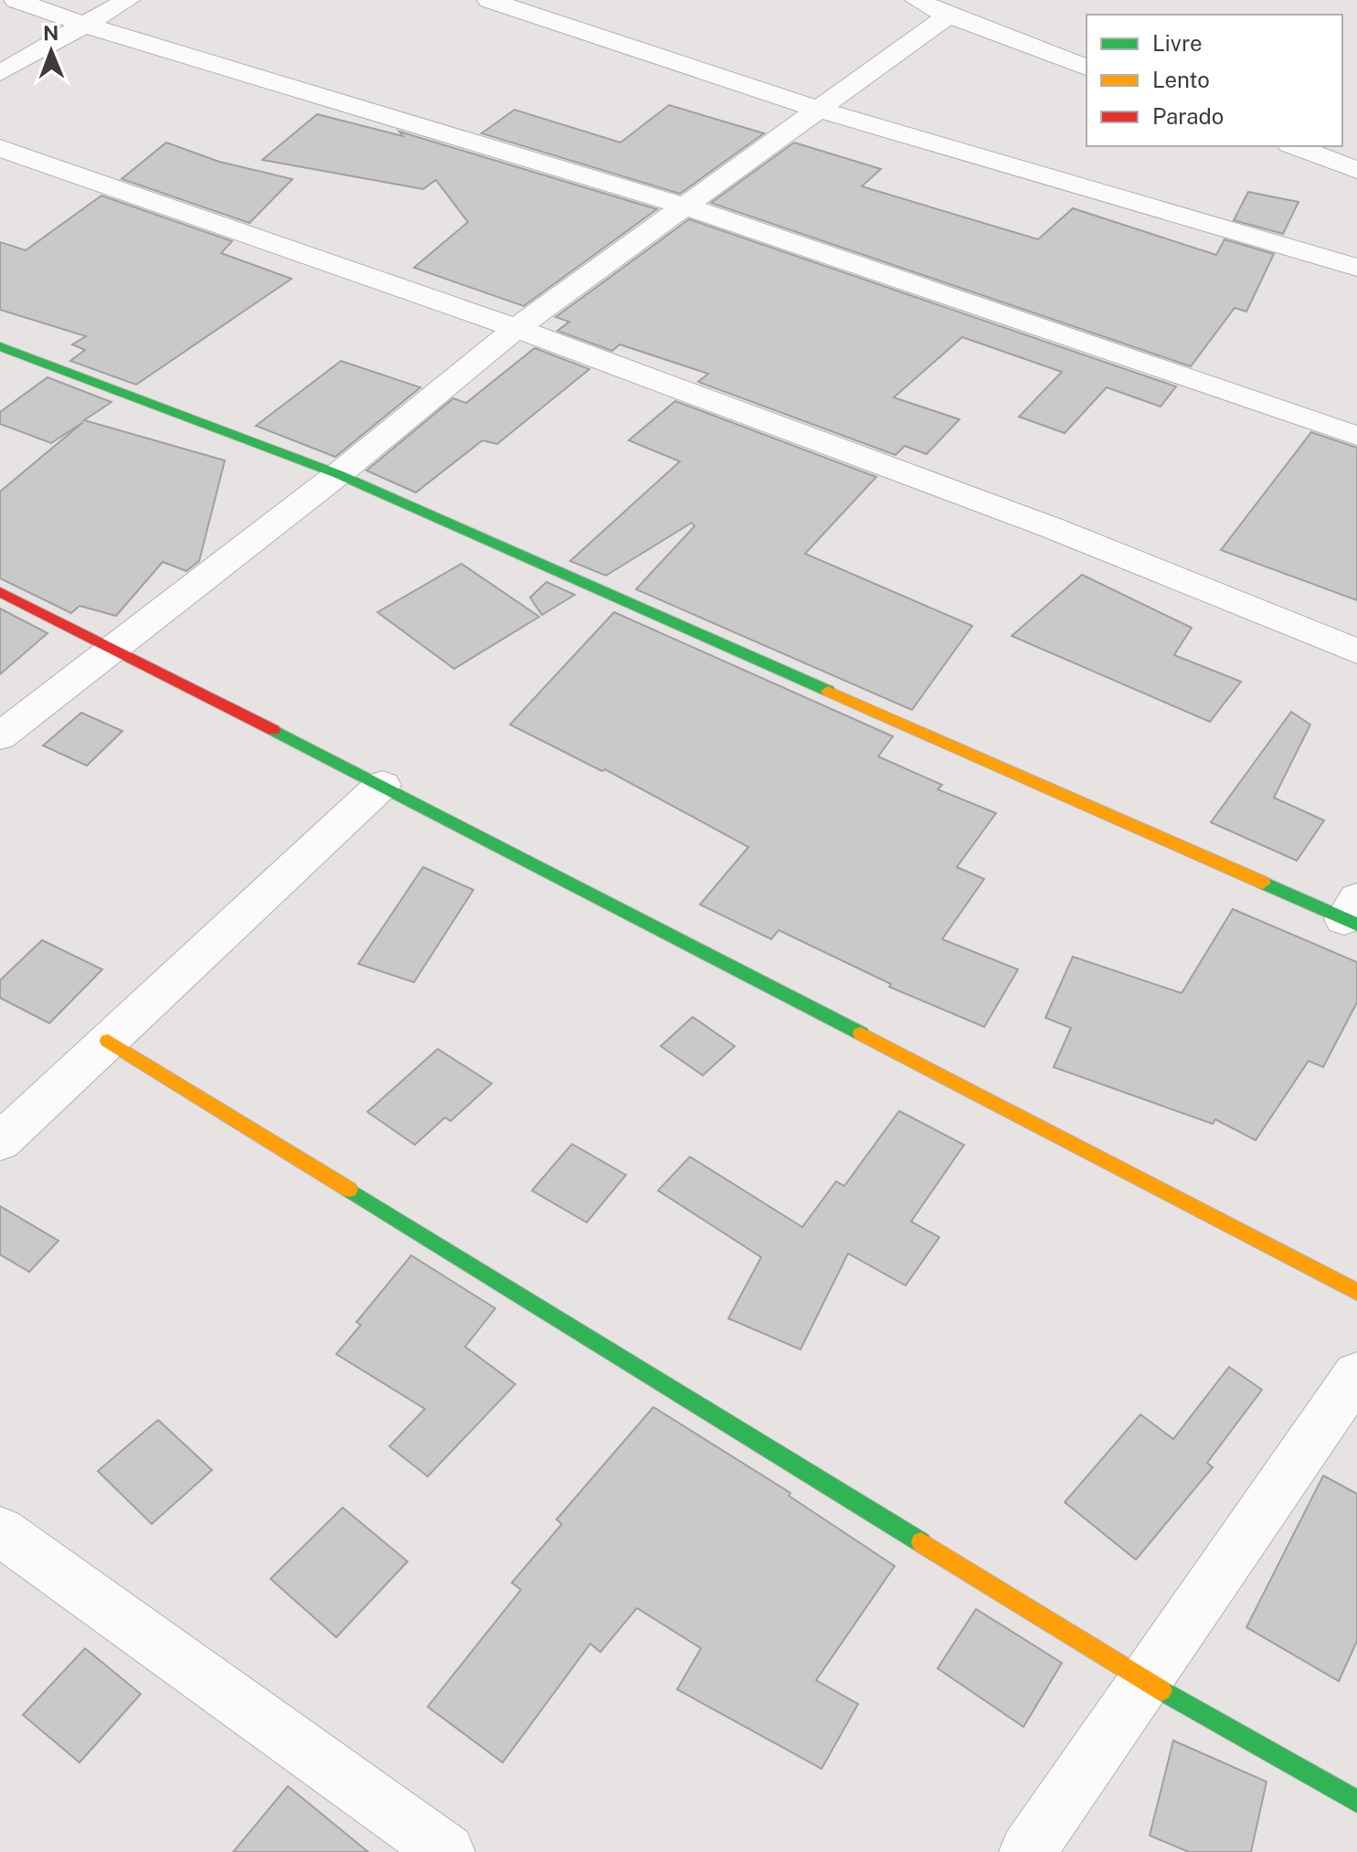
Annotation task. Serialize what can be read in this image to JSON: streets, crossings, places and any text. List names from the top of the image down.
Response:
{
  "legend": ["Livre", "Lento", "Parado"],
  "north": "top"
}
